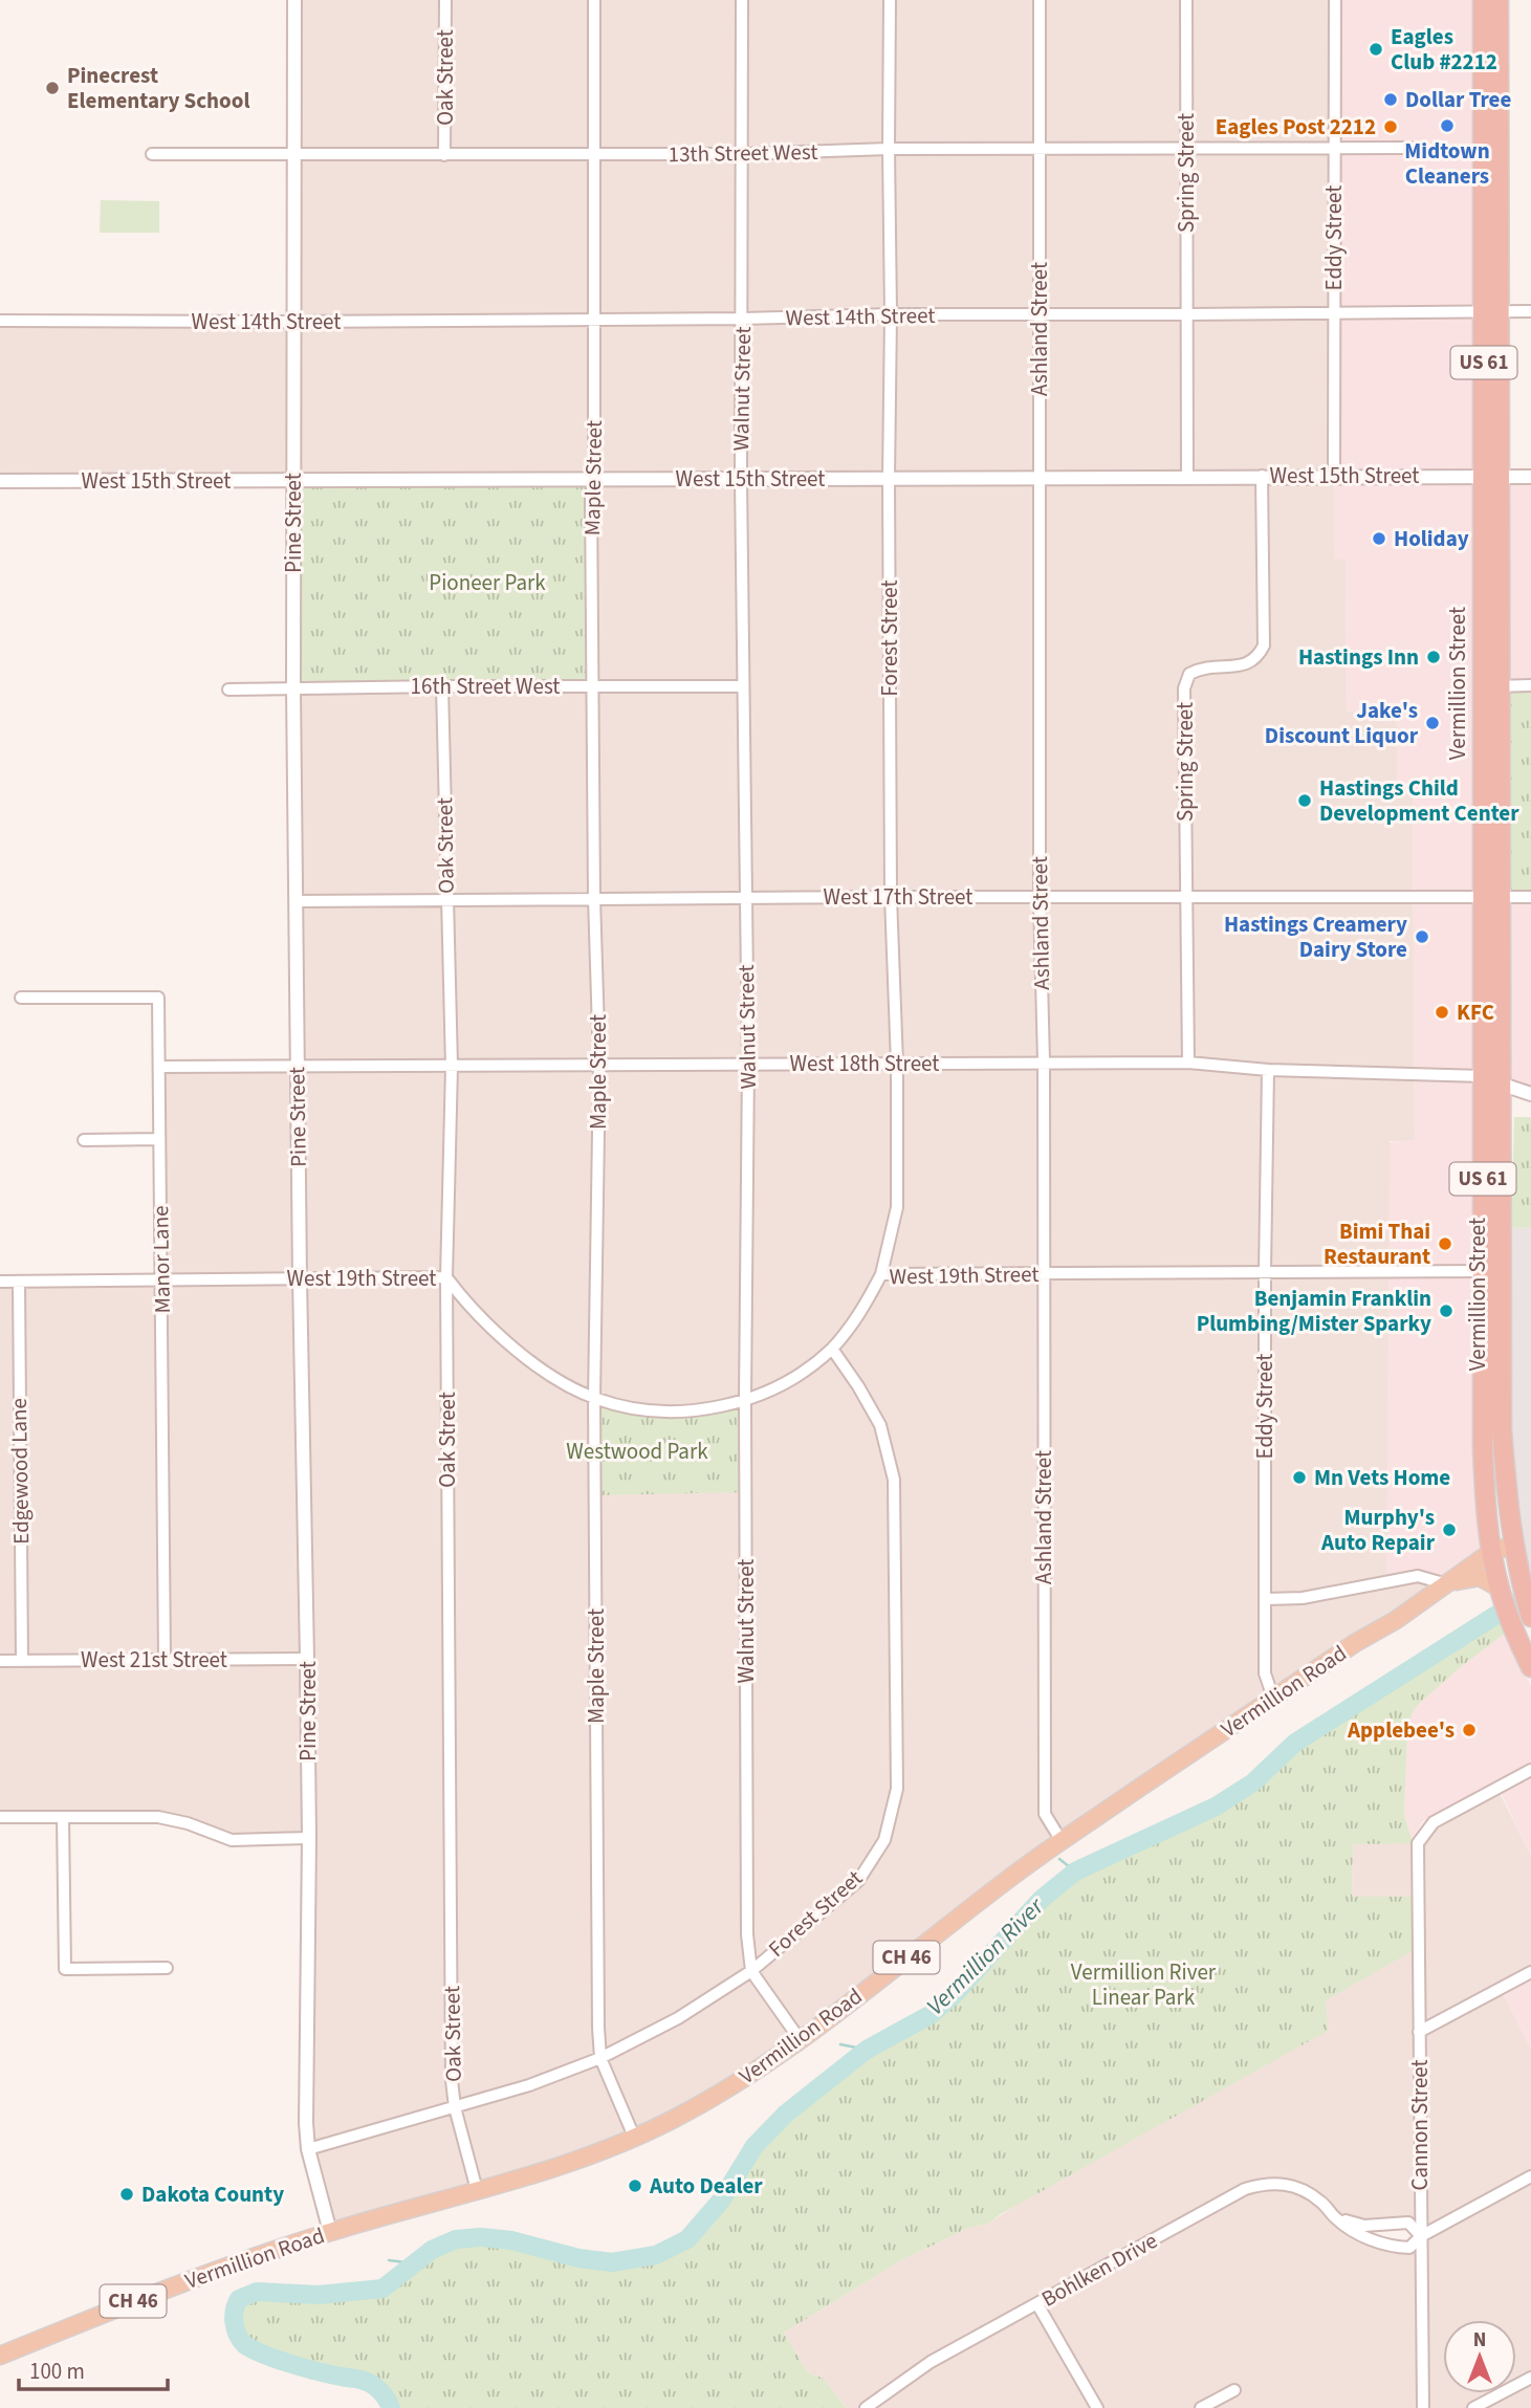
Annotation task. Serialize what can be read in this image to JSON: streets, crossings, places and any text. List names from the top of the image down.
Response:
{
  "streets": {
    "highway": ["US 61", "Vermillion Street"],
    "main road": ["Vermillion Road", "CH 46"],
    "street": [
      "Oak Street",
      "13th Street West",
      "Spring Street",
      "Eddy Street",
      "West 14th Street",
      "Ashland Street",
      "Walnut Street",
      "West 15th Street",
      "Maple Street",
      "Pine Street",
      "Forest Street",
      "16th Street West",
      "West 17th Street",
      "West 18th Street",
      "Manor Lane",
      "West 19th Street",
      "Edgewood Lane",
      "West 21st Street",
      "Cannon Street",
      "Bohlken Drive"
    ]
  },
  "crossings": [
    ["Oak Street", "13th Street West"],
    ["Oak Street", "Forest Street"],
    ["Oak Street", "16th Street West"],
    ["Oak Street", "West 17th Street"],
    ["Oak Street", "West 18th Street"],
    ["Oak Street", "West 19th Street"],
    ["Oak Street", "Vermillion Road"],
    ["13th Street West", "Spring Street"],
    ["13th Street West", "Eddy Street"],
    ["13th Street West", "Ashland Street"],
    ["13th Street West", "Walnut Street"],
    ["13th Street West", "Maple Street"],
    ["13th Street West", "Pine Street"],
    ["13th Street West", "Forest Street"],
    ["Spring Street", "West 14th Street"],
    ["Spring Street", "West 15th Street"],
    ["Spring Street", "West 17th Street"],
    ["Spring Street", "West 18th Street"],
    ["Eddy Street", "West 14th Street"],
    ["Eddy Street", "West 15th Street"],
    ["Eddy Street", "West 18th Street"],
    ["Eddy Street", "West 19th Street"],
    ["Eddy Street", "Vermillion Road"],
    ["West 14th Street", "Ashland Street"],
    ["West 14th Street", "Walnut Street"],
    ["West 14th Street", "Maple Street"],
    ["West 14th Street", "Pine Street"],
    ["West 14th Street", "Forest Street"],
    ["West 14th Street", "Vermillion Street"],
    ["Ashland Street", "West 15th Street"],
    ["Ashland Street", "West 17th Street"],
    ["Ashland Street", "West 18th Street"],
    ["Ashland Street", "West 19th Street"],
    ["Ashland Street", "Vermillion Road"],
    ["Walnut Street", "West 15th Street"],
    ["Walnut Street", "Forest Street"],
    ["Walnut Street", "16th Street West"],
    ["Walnut Street", "West 17th Street"],
    ["Walnut Street", "West 18th Street"],
    ["Walnut Street", "West 19th Street"],
    ["West 15th Street", "Maple Street"],
    ["West 15th Street", "Pine Street"],
    ["West 15th Street", "Forest Street"],
    ["West 15th Street", "Vermillion Street"],
    ["Maple Street", "Forest Street"],
    ["Maple Street", "16th Street West"],
    ["Maple Street", "West 17th Street"],
    ["Maple Street", "West 18th Street"],
    ["Maple Street", "West 19th Street"],
    ["Maple Street", "Vermillion Road"],
    ["Pine Street", "Forest Street"],
    ["Pine Street", "16th Street West"],
    ["Pine Street", "West 17th Street"],
    ["Pine Street", "West 18th Street"],
    ["Pine Street", "West 19th Street"],
    ["Pine Street", "West 21st Street"],
    ["Pine Street", "Vermillion Road"],
    ["Forest Street", "West 17th Street"],
    ["Forest Street", "West 18th Street"],
    ["Forest Street", "West 19th Street"],
    ["Vermillion Street", "West 17th Street"],
    ["Vermillion Street", "West 18th Street"],
    ["Vermillion Street", "West 19th Street"],
    ["Vermillion Street", "Vermillion Road"],
    ["West 18th Street", "Manor Lane"],
    ["Manor Lane", "West 19th Street"],
    ["Manor Lane", "West 21st Street"],
    ["West 19th Street", "Edgewood Lane"],
    ["Edgewood Lane", "West 21st Street"],
    ["Cannon Street", "Bohlken Drive"]
  ],
  "water": ["Vermillion River"],
  "parks": ["Pioneer Park", "Westwood Park", "Vermillion River Linear Park"],
  "places": [
    "Eagles Club #2212",
    "Pinecrest Elementary School",
    "Dollar Tree",
    "Midtown Cleaners",
    "Eagles Post 2212",
    "Holiday",
    "Hastings Inn",
    "Jake's Discount Liquor",
    "Hastings Child Development Center",
    "Hastings Creamery Dairy Store",
    "KFC",
    "Bimi Thai Restaurant",
    "Benjamin Franklin Plumbing/Mister Sparky",
    "Mn Vets Home",
    "Murphy's Auto Repair",
    "Applebee's",
    "Auto Dealer",
    "Dakota County"
  ],
  "scale_bar": "100 m",
  "north": "top"
}
